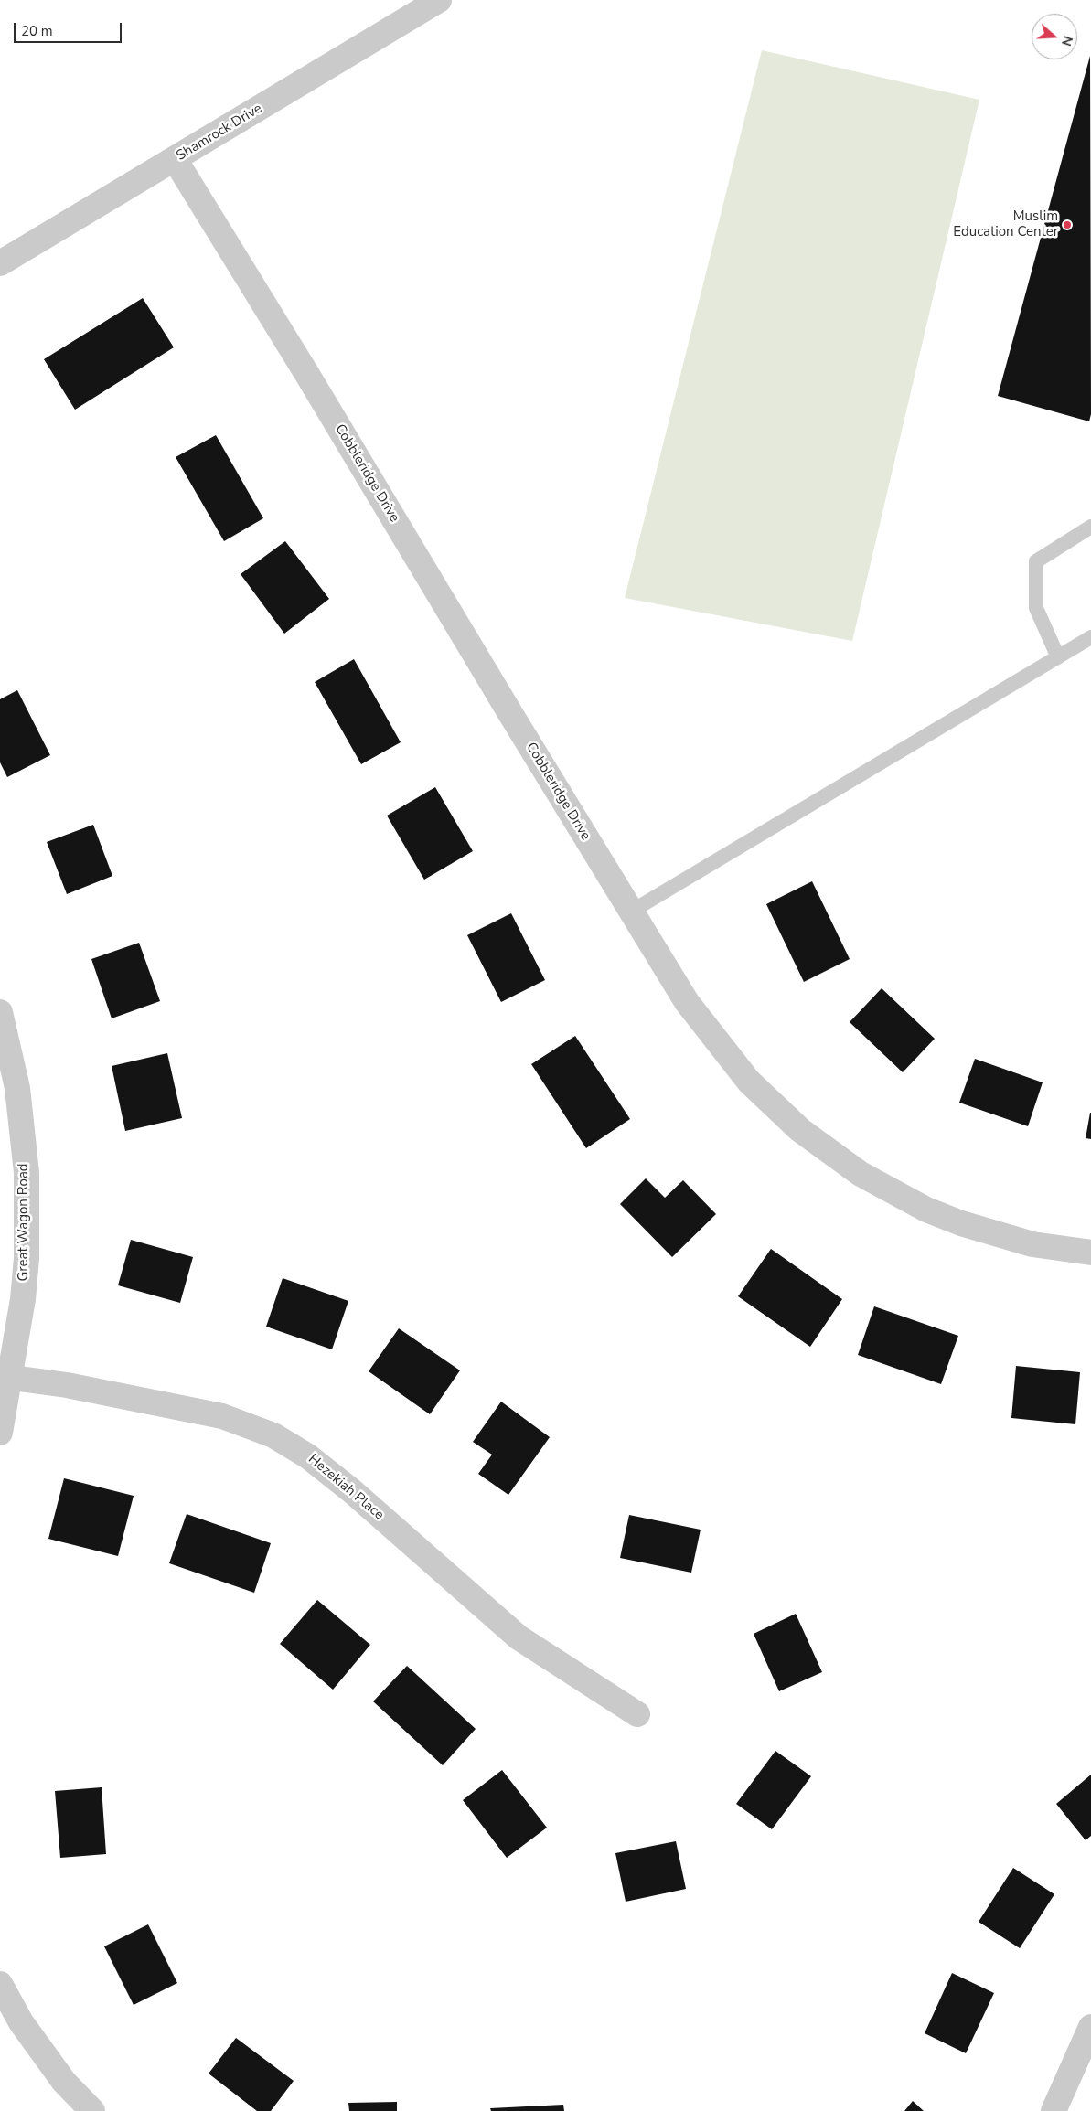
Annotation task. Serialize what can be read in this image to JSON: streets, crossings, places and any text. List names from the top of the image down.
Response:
{
  "streets": {
    "street": [
      "Shamrock Drive",
      "Cobbleridge Drive",
      "Great Wagon Road",
      "Hezekiah Place"
    ]
  },
  "crossings": [
    ["Shamrock Drive", "Cobbleridge Drive"],
    ["Great Wagon Road", "Hezekiah Place"]
  ],
  "places": ["Muslim Education Center"],
  "scale_bar": "20 m",
  "north": "right"
}
